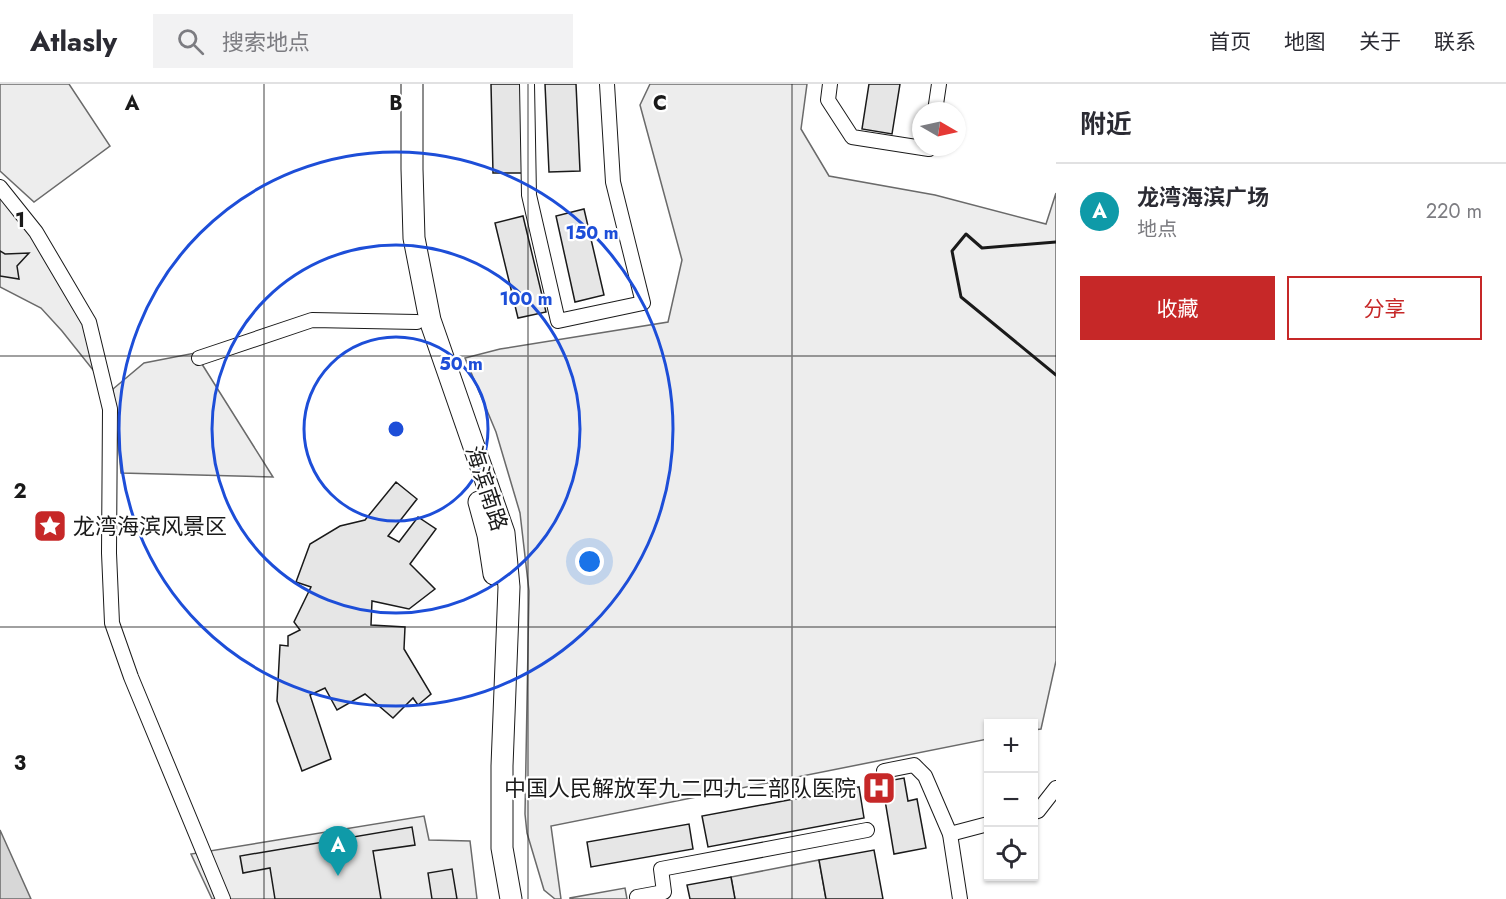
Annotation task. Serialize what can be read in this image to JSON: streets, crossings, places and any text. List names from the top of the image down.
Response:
{
  "streets": {
    "highway": ["海滨南路"]
  },
  "places": {
    "place": ["龙湾海滨风景区"],
    "hospital": ["中国人民解放军九二四九三部队医院"]
  },
  "north": "right",
  "page": {
    "header": "Atlasly",
    "search": "搜索地点",
    "nav": [
      "首页",
      "地图",
      "关于",
      "联系"
    ],
    "heading": "附近",
    "list": [
      {
        "mark": "A",
        "name": "龙湾海滨广场",
        "note": "地点",
        "value": "220 m"
      }
    ],
    "buttons": ["收藏", "分享"],
    "map_buttons": ["+", "−"],
    "pins": "A"
  },
  "grid": {
    "columns": ["A", "B", "C"],
    "rows": ["1", "2", "3"]
  },
  "rings": ["150 m", "100 m", "50 m"]
}
